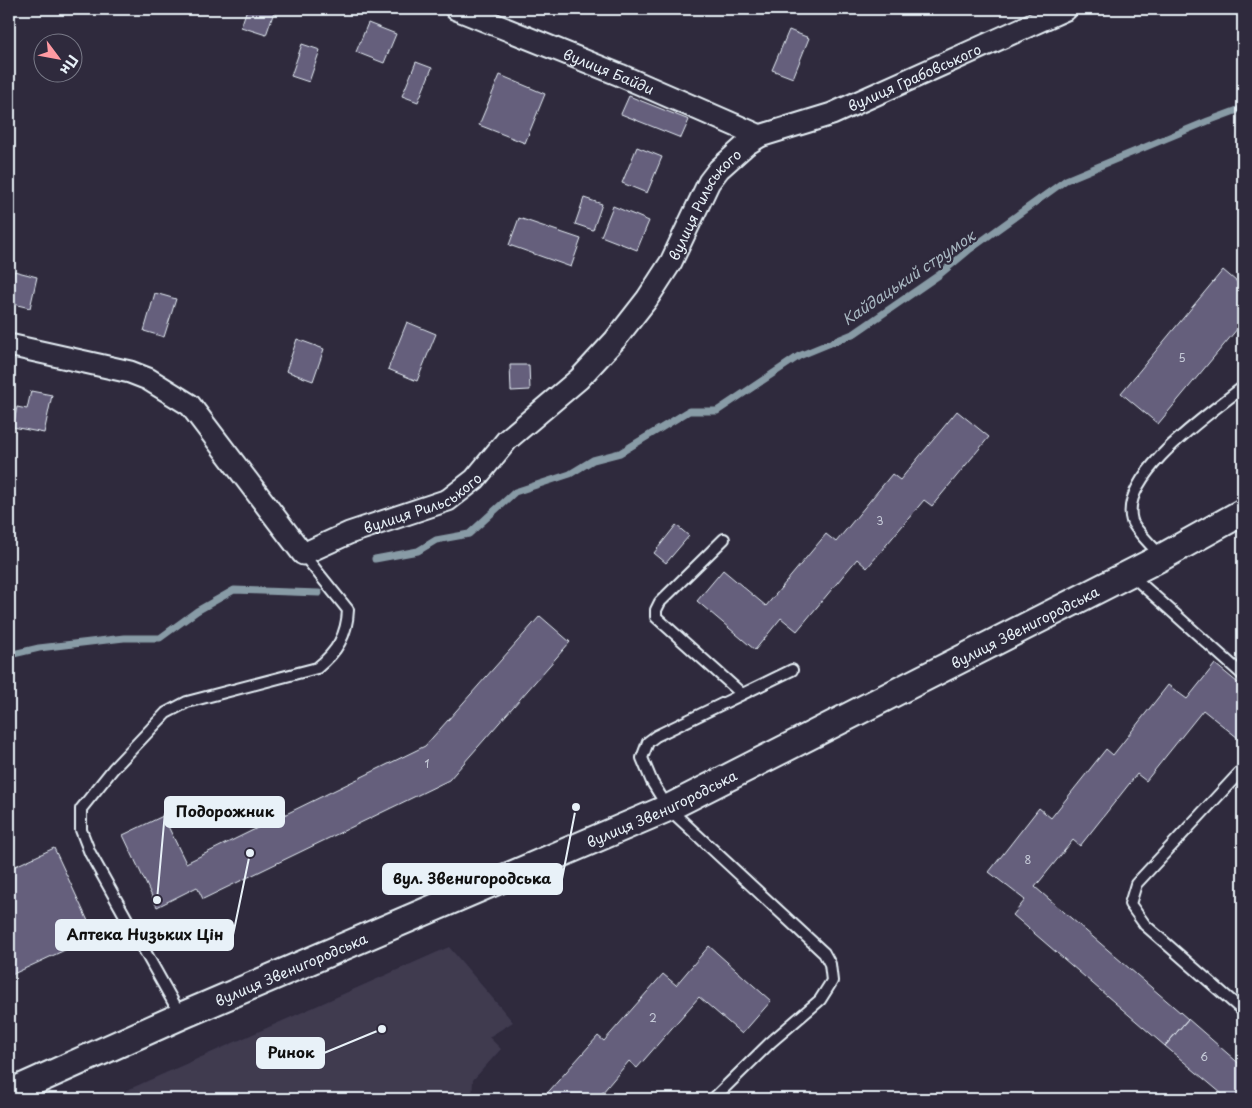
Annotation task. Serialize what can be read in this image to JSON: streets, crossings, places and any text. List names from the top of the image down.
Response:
{
  "streets": {
    "street": [
      "вулиця Байди",
      "вулиця Грабовського",
      "вулиця Рильського",
      "вулиця Звенигородська"
    ]
  },
  "crossings": [
    ["вулиця Байди", "вулиця Грабовського"],
    ["вулиця Байди", "вулиця Рильського"],
    ["вулиця Грабовського", "вулиця Рильського"]
  ],
  "water": ["Кайдацький струмок"],
  "places": [
    "вул. Звенигородська",
    "Аптека Низьких Цін",
    "Подорожник",
    "Ринок"
  ],
  "house_numbers": [
    "5",
    "3",
    "1",
    "8",
    "2",
    "6"
  ],
  "north": "bottom right"
}
